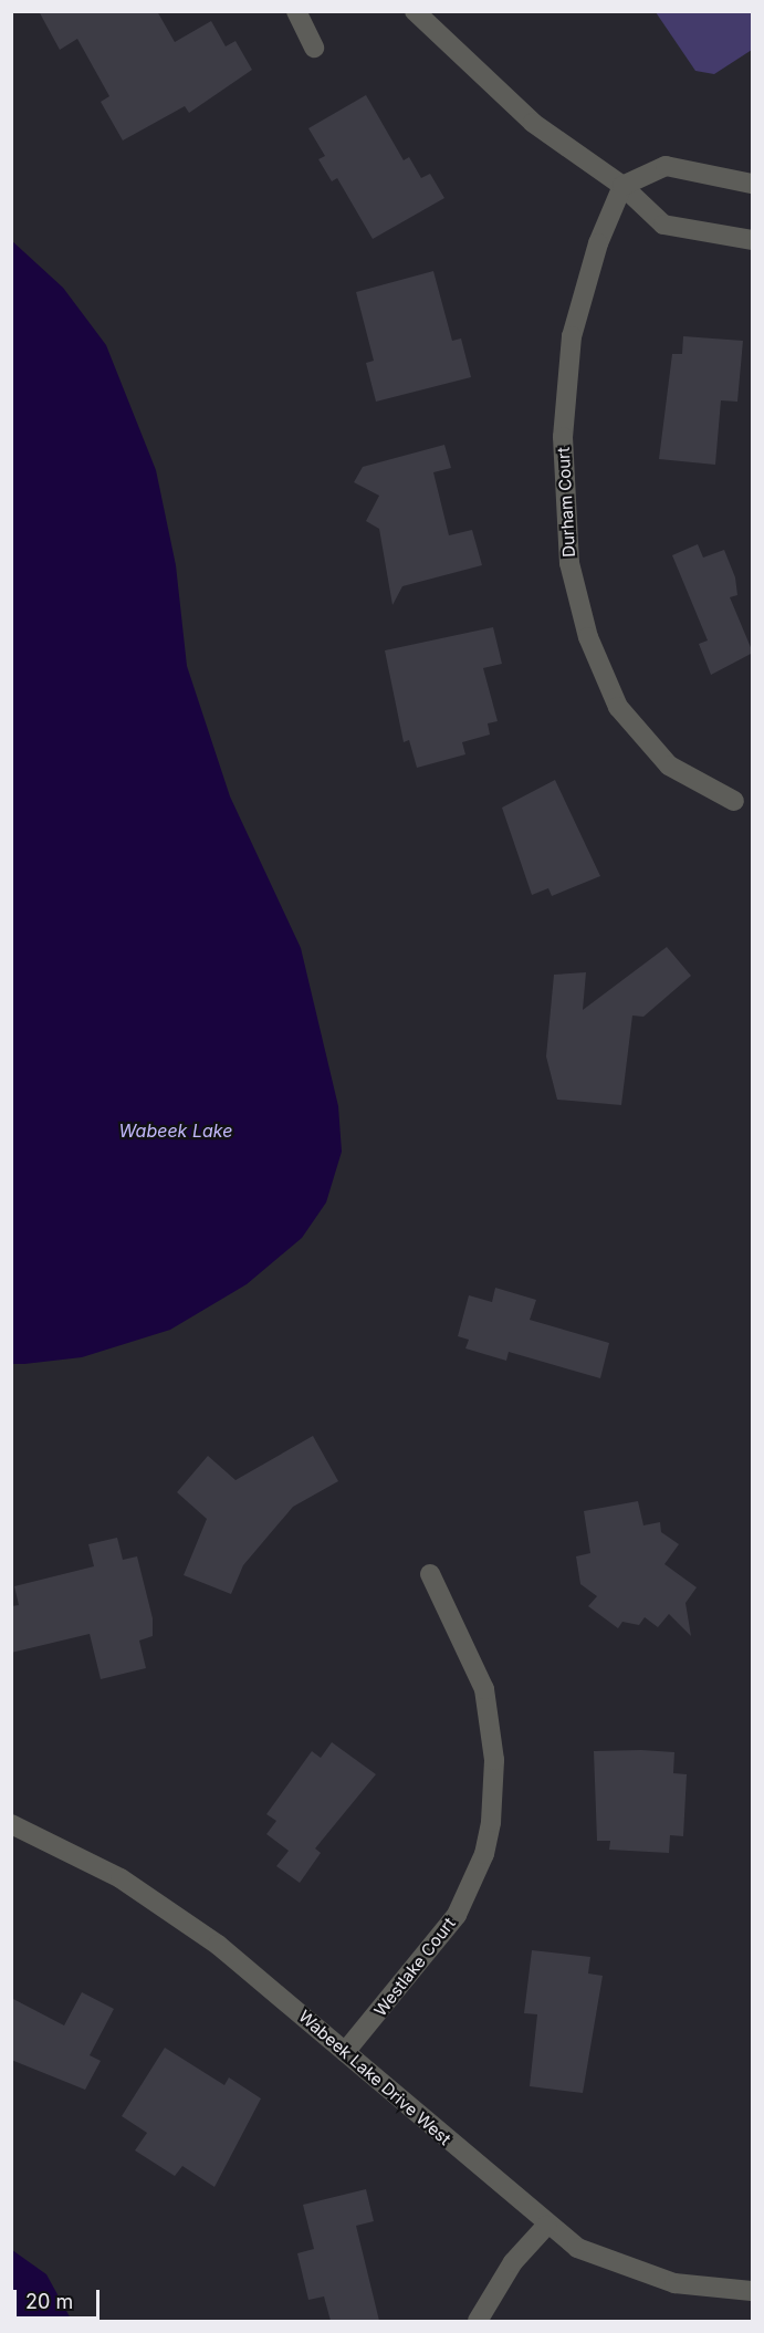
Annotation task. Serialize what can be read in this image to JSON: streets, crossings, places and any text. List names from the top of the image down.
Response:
{
  "streets": {
    "street": ["Durham Court", "Westlake Court", "Wabeek Lake Drive West"]
  },
  "crossings": [
    ["Westlake Court", "Wabeek Lake Drive West"]
  ],
  "water": ["Wabeek Lake"],
  "scale_bar": "20 m"
}
